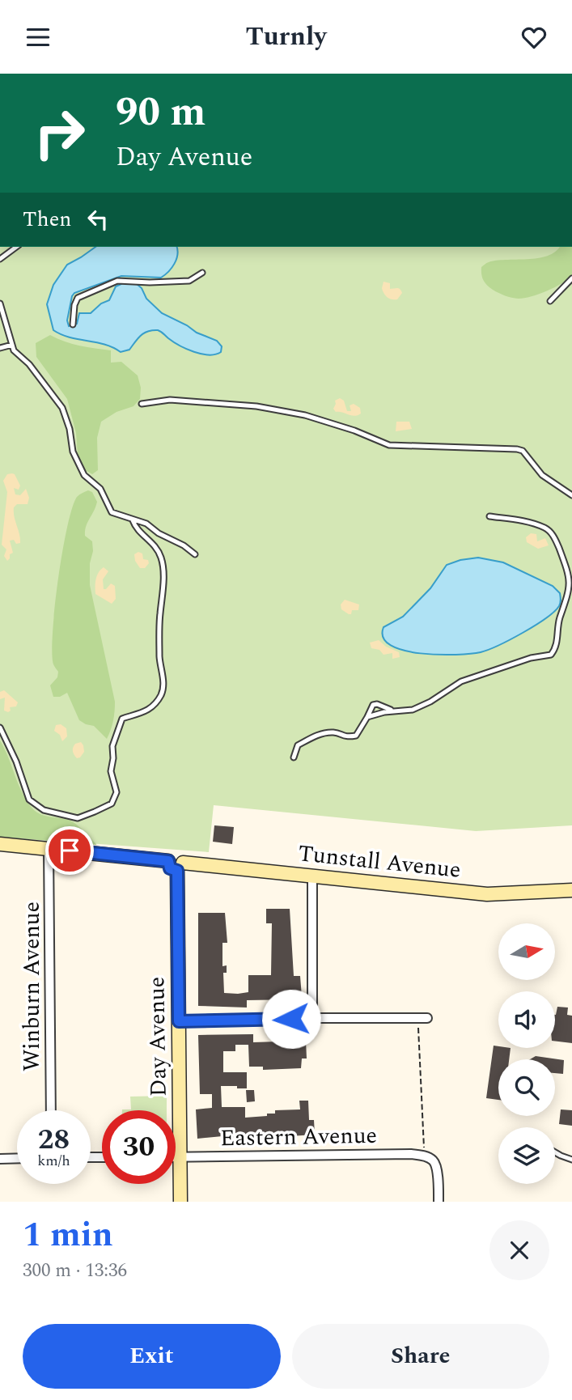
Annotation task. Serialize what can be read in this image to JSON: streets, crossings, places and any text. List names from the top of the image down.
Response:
{
  "streets": {
    "street": [
      "Tunstall Avenue",
      "Winburn Avenue",
      "Day Avenue",
      "Eastern Avenue"
    ]
  },
  "crossings": [
    ["Tunstall Avenue", "Winburn Avenue"],
    ["Tunstall Avenue", "Day Avenue"],
    ["Day Avenue", "Eastern Avenue"]
  ],
  "north": "right",
  "page": {
    "header": "Turnly",
    "turn": ["90 m", "Day Avenue"],
    "then": "Then",
    "speed": "28 km/h",
    "limit": "30",
    "heading": ["1 min", "300 m · 13:36"],
    "buttons": ["Exit", "Share"]
  }
}
